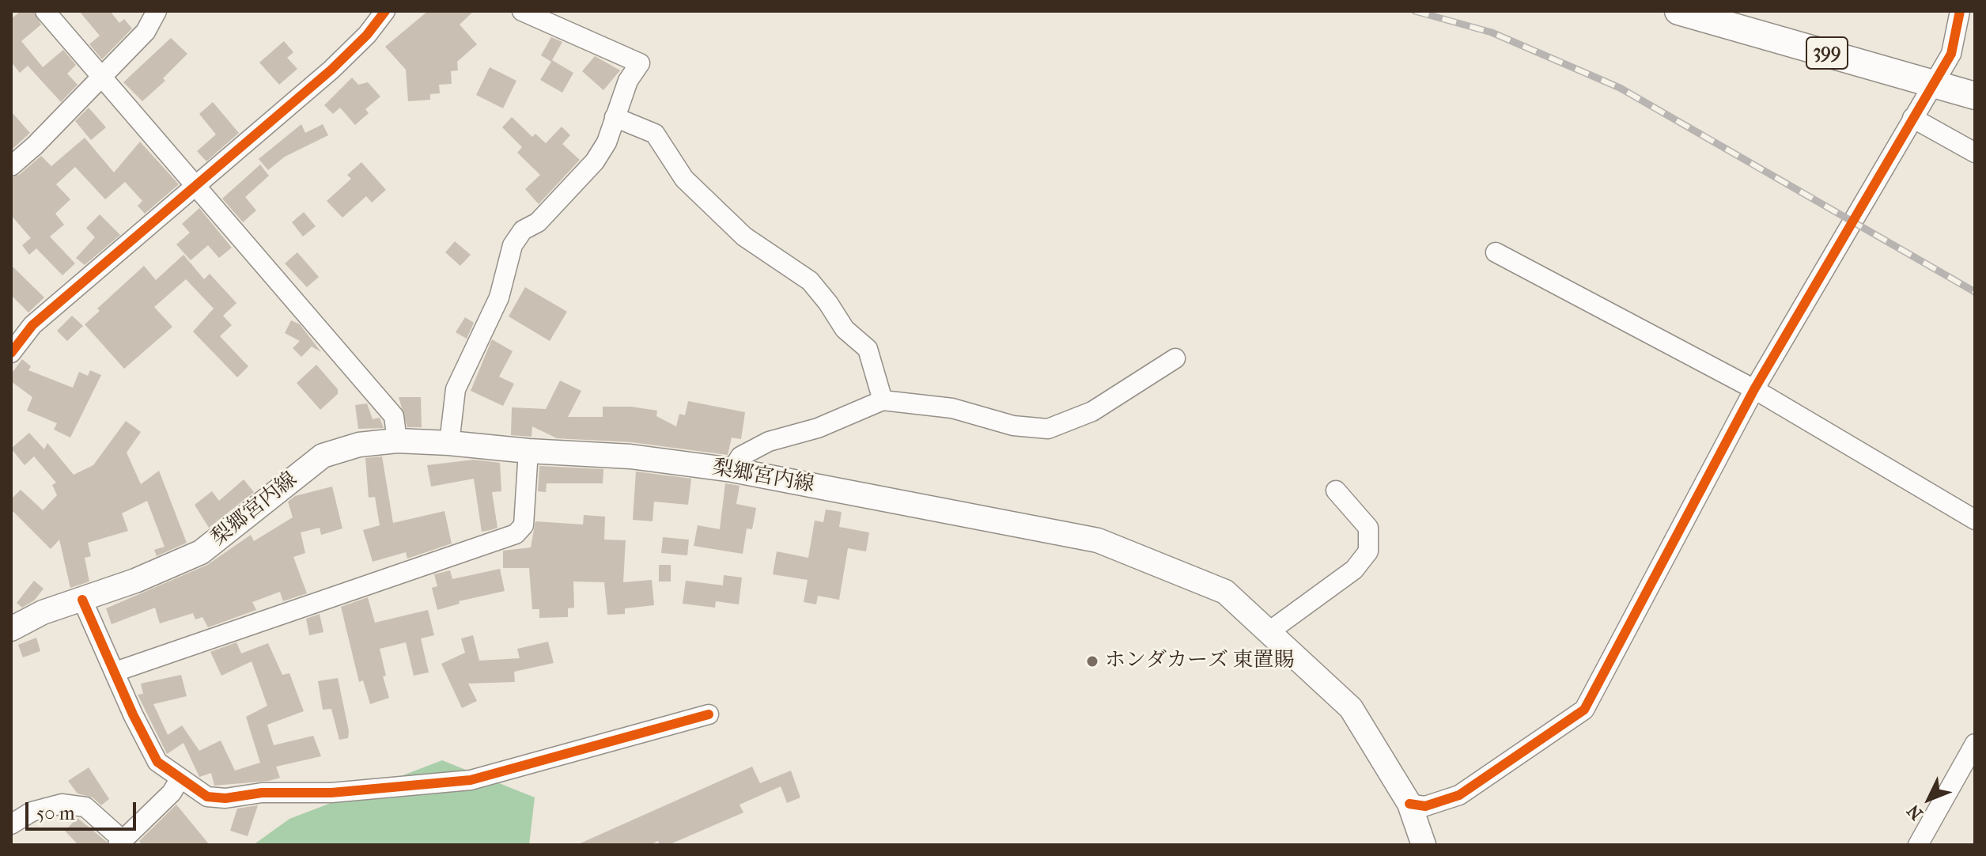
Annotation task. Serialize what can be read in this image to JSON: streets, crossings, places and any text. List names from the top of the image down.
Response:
{
  "streets": {
    "highway": ["399"],
    "main road": ["梨郷宮内線"]
  },
  "places": ["ホンダカーズ 東置賜"],
  "scale_bar": "50 m",
  "north": "bottom left"
}
